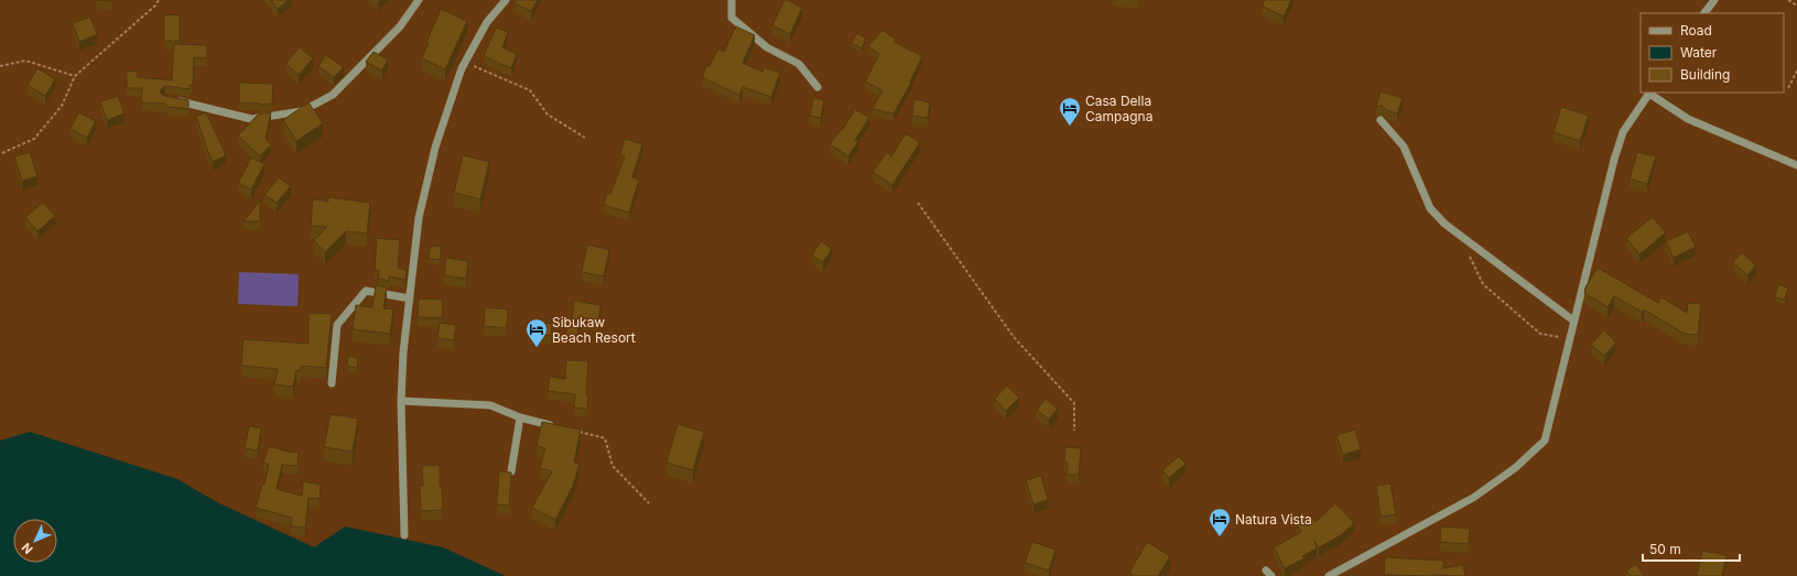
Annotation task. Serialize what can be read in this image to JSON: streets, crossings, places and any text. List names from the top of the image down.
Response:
{
  "places": {
    "hotel": ["Casa Della Campagna", "Sibukaw Beach Resort", "Natura Vista"]
  },
  "legend": ["Road", "Water", "Building"],
  "scale_bar": "50 m",
  "north": "bottom left"
}
